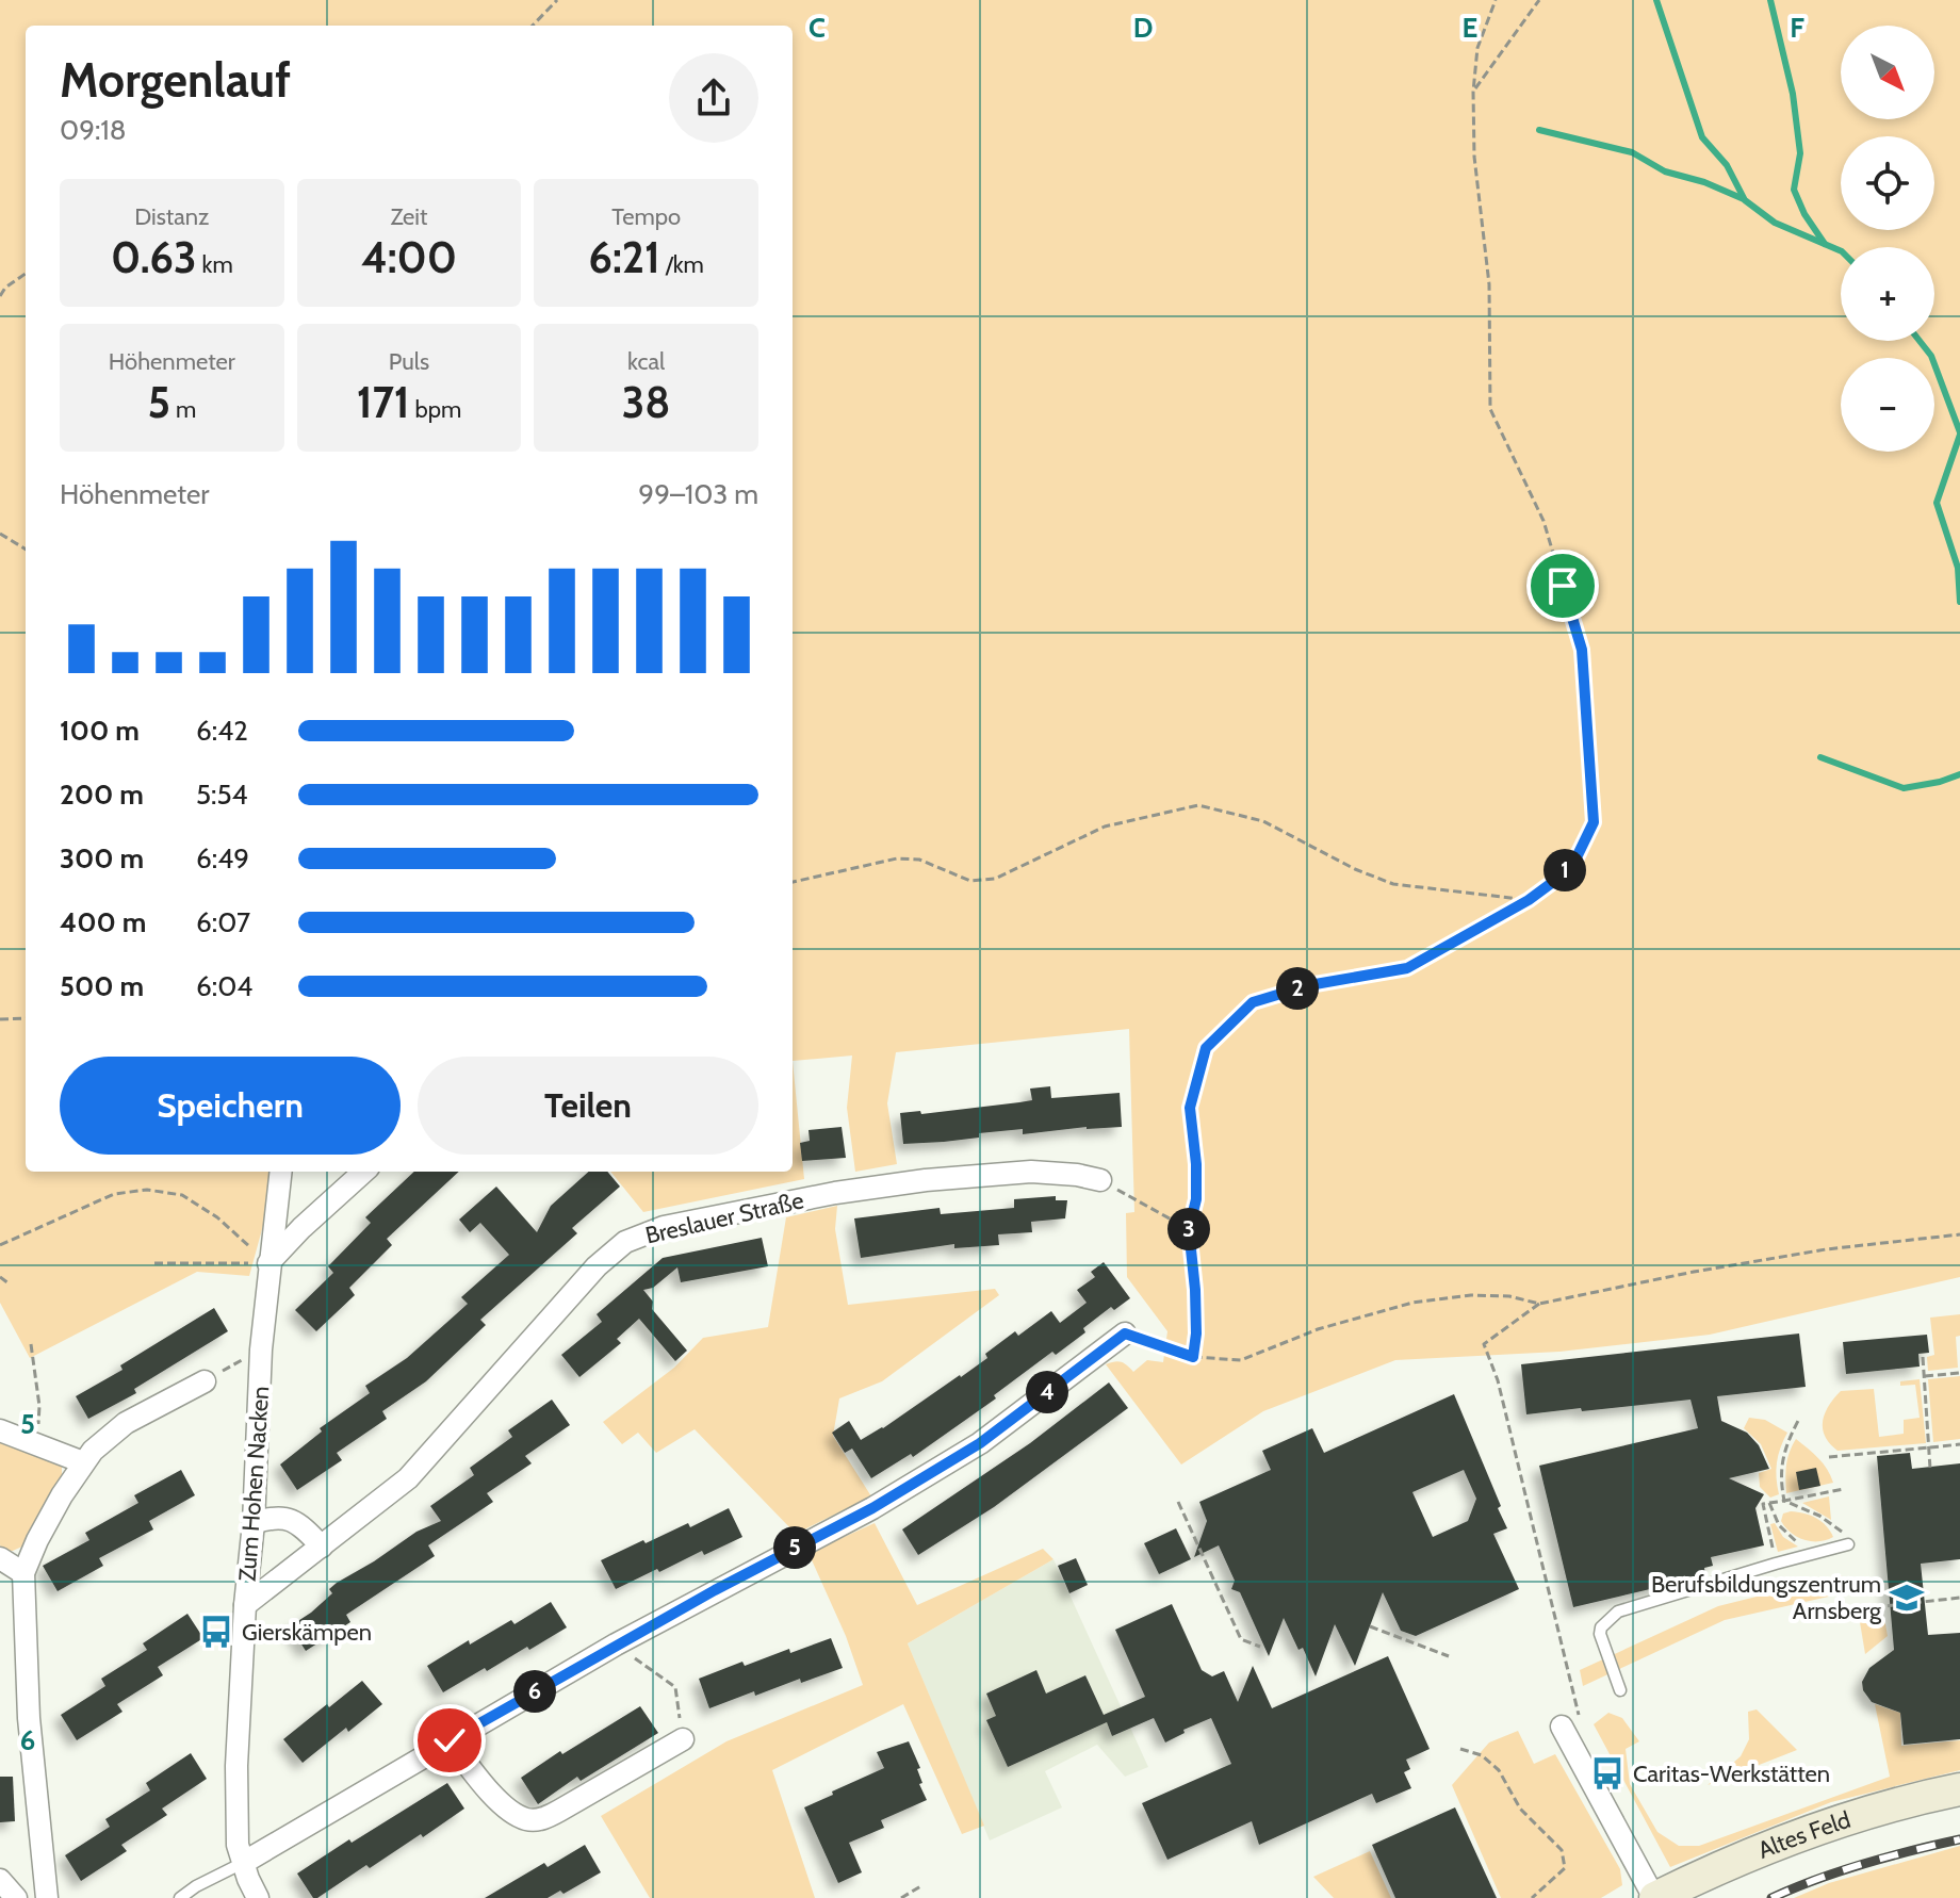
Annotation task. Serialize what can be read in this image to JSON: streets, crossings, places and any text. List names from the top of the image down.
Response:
{
  "streets": {
    "main road": ["Altes Feld"],
    "street": ["Breslauer Straße", "Zum Hohen Nacken"]
  },
  "crossings": [
    ["Breslauer Straße", "Zum Hohen Nacken"]
  ],
  "places": {
    "school or university": ["Berufsbildungszentrum Arnsberg"],
    "bus stop": ["Gierskämpen", "Caritas-Werkstätten"]
  },
  "north": "bottom right",
  "page": {
    "map_buttons": ["+", "−"],
    "heading": ["Morgenlauf", "09:18"],
    "stats": [
      ["Distanz", "0.63 km"],
      ["Zeit", "4:00"],
      ["Tempo", "6:21 /km"],
      ["Höhenmeter", "5 m"],
      ["Puls", "171 bpm"],
      ["kcal", "38"]
    ],
    "chart": ["Höhenmeter", "99–103 m"],
    "list": [
      {
        "name": "100 m",
        "note": "6:42"
      },
      {
        "name": "200 m",
        "note": "5:54"
      },
      {
        "name": "300 m",
        "note": "6:49"
      },
      {
        "name": "400 m",
        "note": "6:07"
      },
      {
        "name": "500 m",
        "note": "6:04"
      }
    ],
    "pins": [
      "1",
      "2",
      "3",
      "4",
      "5",
      "6"
    ],
    "buttons": ["Speichern", "Teilen"]
  },
  "grid": {
    "columns": [
      "C",
      "D",
      "E",
      "F"
    ],
    "rows": ["5", "6"]
  }
}
